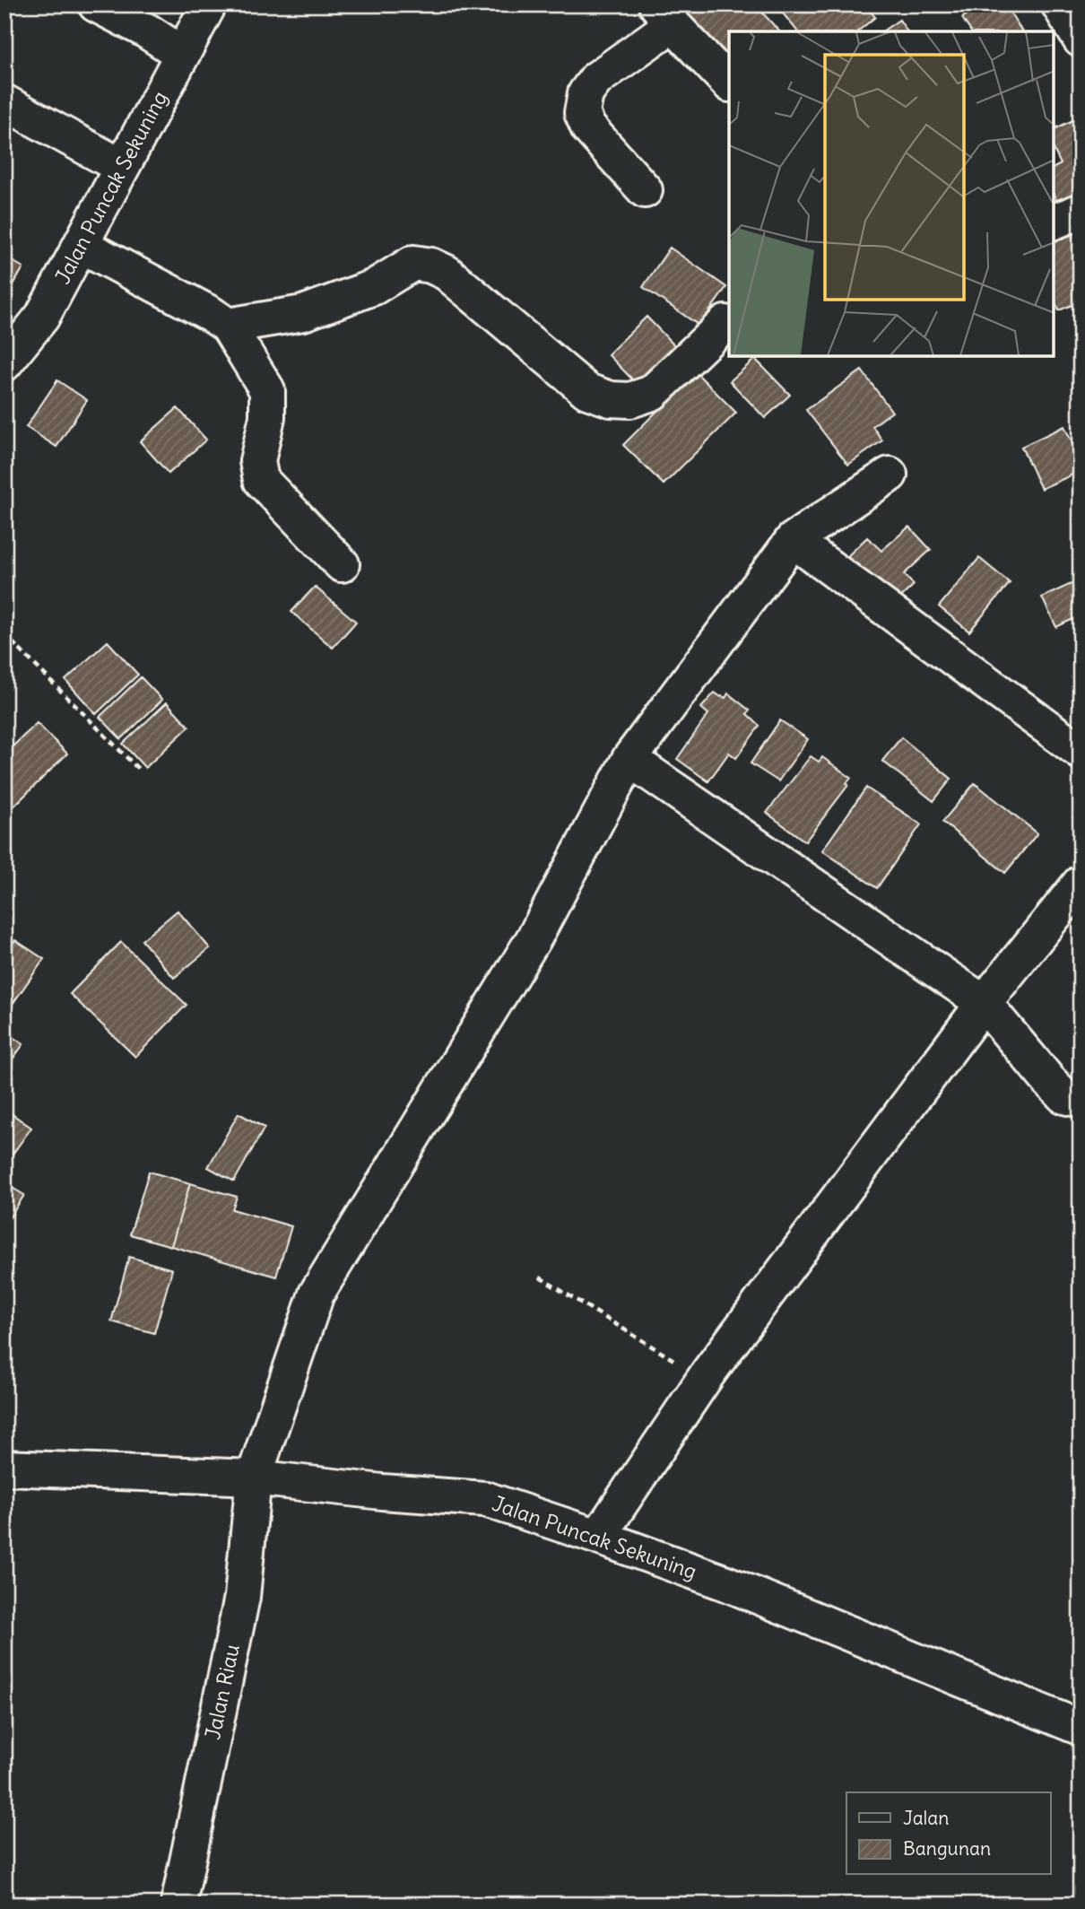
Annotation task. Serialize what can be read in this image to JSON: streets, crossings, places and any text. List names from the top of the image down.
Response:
{
  "streets": {
    "street": ["Jalan Puncak Sekuning", "Jalan Riau"]
  },
  "crossings": [
    ["Jalan Puncak Sekuning", "Jalan Riau"]
  ],
  "legend": ["Jalan", "Bangunan"]
}
